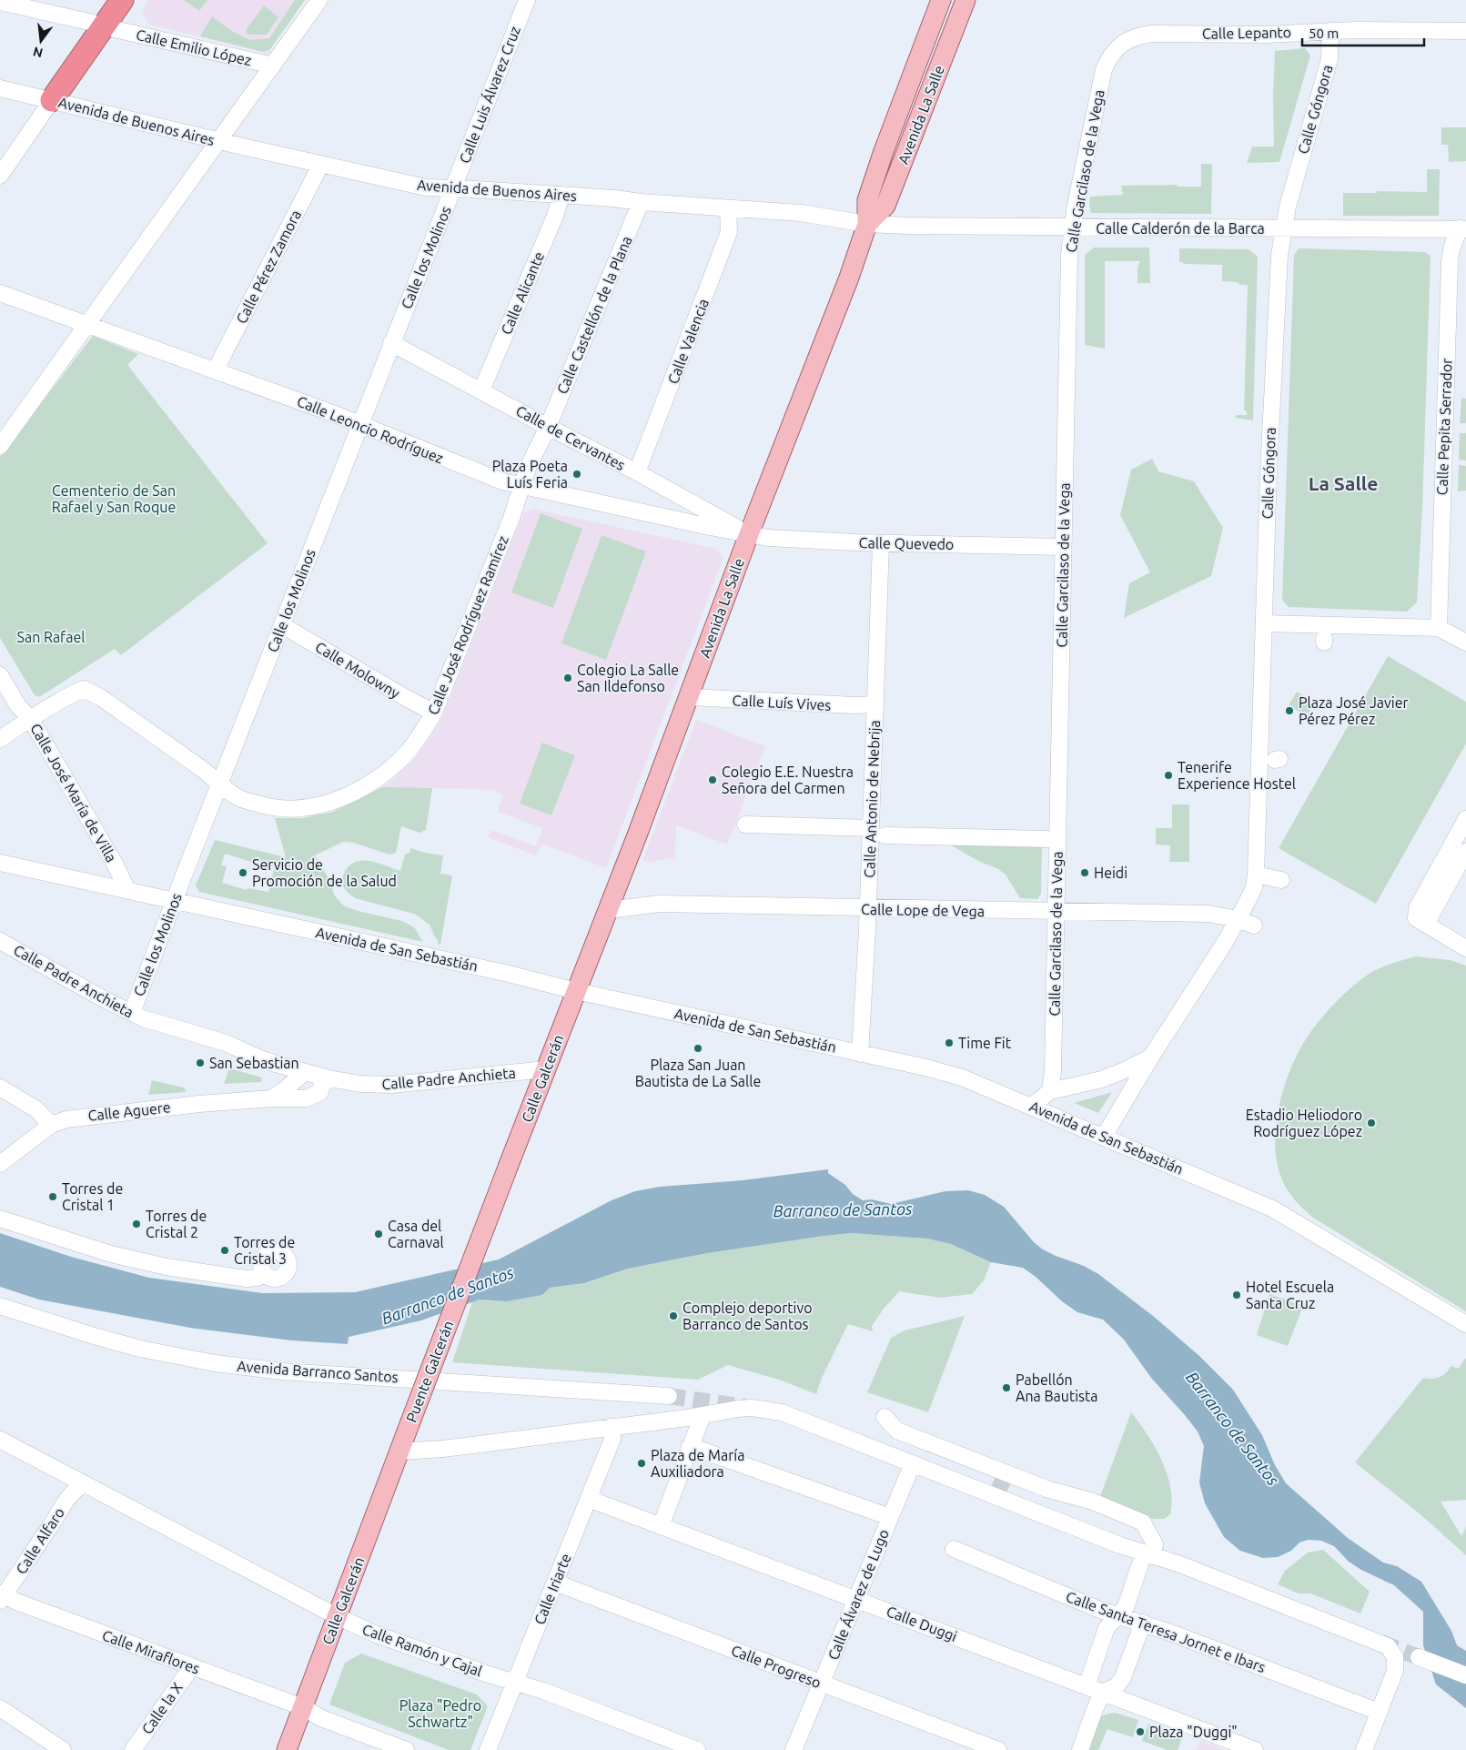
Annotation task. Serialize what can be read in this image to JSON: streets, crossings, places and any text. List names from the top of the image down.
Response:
{
  "streets": {
    "main road": ["Avenida La Salle", "Calle Galcerán", "Puente Galcerán"],
    "street": [
      "Calle Lepanto",
      "Calle Emilio López",
      "Calle Luis Álvarez Cruz",
      "Calle Góngora",
      "Avenida de Buenos Aires",
      "Calle Garcilaso de la Vega",
      "Calle Calderón de la Barca",
      "Calle los Molinos",
      "Calle Pérez Zamora",
      "Calle Alicante",
      "Calle Castellón de la Plana",
      "Calle Valencia",
      "Calle Pepita Serrador",
      "Calle Leoncio Rodríguez",
      "Calle de Cervantes",
      "Calle Quevedo",
      "Calle José Rodríguez Ramírez",
      "Calle Molowny",
      "Calle Luís Vives",
      "Calle José María de Villa",
      "Calle Antonio de Nebrija",
      "Calle Lope de Vega",
      "Avenida de San Sebastián",
      "Calle Padre Anchieta",
      "Calle Aguere",
      "Avenida Barranco Santos",
      "Calle Alfaro",
      "Calle Iriarte",
      "Calle Álvarez de Lugo",
      "Calle Duggi",
      "Calle Santa Teresa Jornet e Ibars",
      "Calle Ramón y Cajal",
      "Calle Miraflores",
      "Calle Progreso",
      "Calle la X"
    ]
  },
  "crossings": [
    ["Calle Lepanto", "Calle Góngora"],
    ["Calle Lepanto", "Calle Garcilaso de la Vega"],
    ["Calle Luis Álvarez Cruz", "Avenida de Buenos Aires"],
    ["Calle Luis Álvarez Cruz", "Calle los Molinos"],
    ["Calle Góngora", "Calle Calderón de la Barca"],
    ["Calle Góngora", "Calle Lope de Vega"],
    ["Calle Góngora", "Avenida de San Sebastián"],
    ["Avenida La Salle", "Avenida de Buenos Aires"],
    ["Avenida La Salle", "Calle Calderón de la Barca"],
    ["Avenida La Salle", "Calle Leoncio Rodríguez"],
    ["Avenida La Salle", "Calle de Cervantes"],
    ["Avenida La Salle", "Calle Quevedo"],
    ["Avenida La Salle", "Calle Luís Vives"],
    ["Avenida La Salle", "Calle Lope de Vega"],
    ["Avenida La Salle", "Avenida de San Sebastián"],
    ["Avenida La Salle", "Calle Galcerán"],
    ["Avenida de Buenos Aires", "Calle Calderón de la Barca"],
    ["Avenida de Buenos Aires", "Calle los Molinos"],
    ["Avenida de Buenos Aires", "Calle Pérez Zamora"],
    ["Avenida de Buenos Aires", "Calle Alicante"],
    ["Avenida de Buenos Aires", "Calle Castellón de la Plana"],
    ["Avenida de Buenos Aires", "Calle Valencia"],
    ["Calle Garcilaso de la Vega", "Calle Calderón de la Barca"],
    ["Calle Garcilaso de la Vega", "Calle Quevedo"],
    ["Calle Garcilaso de la Vega", "Calle Lope de Vega"],
    ["Calle Calderón de la Barca", "Calle Pepita Serrador"],
    ["Calle los Molinos", "Calle Leoncio Rodríguez"],
    ["Calle los Molinos", "Calle de Cervantes"],
    ["Calle los Molinos", "Calle José Rodríguez Ramírez"],
    ["Calle los Molinos", "Calle Molowny"],
    ["Calle los Molinos", "Avenida de San Sebastián"],
    ["Calle los Molinos", "Calle Padre Anchieta"],
    ["Calle Pérez Zamora", "Calle Leoncio Rodríguez"],
    ["Calle Alicante", "Calle de Cervantes"],
    ["Calle Castellón de la Plana", "Calle de Cervantes"],
    ["Calle Castellón de la Plana", "Calle José Rodríguez Ramírez"],
    ["Calle Valencia", "Calle de Cervantes"],
    ["Calle Leoncio Rodríguez", "Calle de Cervantes"],
    ["Calle Leoncio Rodríguez", "Calle Quevedo"],
    ["Calle Leoncio Rodríguez", "Calle José Rodríguez Ramírez"],
    ["Calle de Cervantes", "Calle Quevedo"],
    ["Calle de Cervantes", "Calle José Rodríguez Ramírez"],
    ["Calle Quevedo", "Calle Antonio de Nebrija"],
    ["Calle José Rodríguez Ramírez", "Calle Molowny"],
    ["Calle José Rodríguez Ramírez", "Calle José María de Villa"],
    ["Calle Luís Vives", "Calle Antonio de Nebrija"],
    ["Calle José María de Villa", "Avenida de San Sebastián"],
    ["Calle Antonio de Nebrija", "Calle Lope de Vega"],
    ["Calle Antonio de Nebrija", "Avenida de San Sebastián"],
    ["Avenida de San Sebastián", "Calle Galcerán"],
    ["Calle Padre Anchieta", "Calle Galcerán"],
    ["Calle Padre Anchieta", "Calle Aguere"],
    ["Calle Galcerán", "Puente Galcerán"],
    ["Calle Galcerán", "Calle Ramón y Cajal"],
    ["Calle Galcerán", "Calle Miraflores"],
    ["Calle Alfaro", "Calle Ramón y Cajal"],
    ["Calle Alfaro", "Calle Miraflores"],
    ["Calle Iriarte", "Calle Duggi"],
    ["Calle Iriarte", "Calle Ramón y Cajal"],
    ["Calle Iriarte", "Calle Progreso"],
    ["Calle Álvarez de Lugo", "Calle Duggi"],
    ["Calle Álvarez de Lugo", "Calle Progreso"],
    ["Calle Miraflores", "Calle la X"]
  ],
  "districts": ["La Salle"],
  "water": ["Barranco de Santos"],
  "parks": ["Cementerio de San Rafael y San Roque", "San Rafael", "Plaza \"Pedro Schwartz\""],
  "places": [
    "Plaza Poeta Luís Feria",
    "Colegio La Salle San Ildefonso",
    "Plaza José Javier Pérez Pérez",
    "Tenerife Experience Hostel",
    "Colegio E.E. Nuestra Señora del Carmen",
    "Servicio de Promoción de la Salud",
    "Heidi",
    "Time Fit",
    "Plaza San Juan Bautista de La Salle",
    "San Sebastian",
    "Estadio Heliodoro Rodríguez López",
    "Torres de Cristal 1",
    "Torres de Cristal 2",
    "Casa del Carnaval",
    "Torres de Cristal 3",
    "Hotel Escuela Santa Cruz",
    "Complejo deportivo Barranco de Santos",
    "Pabellón Ana Bautista",
    "Plaza de María Auxiliadora",
    "Plaza \"Duggi\""
  ],
  "scale_bar": "50 m",
  "north": "bottom"
}
